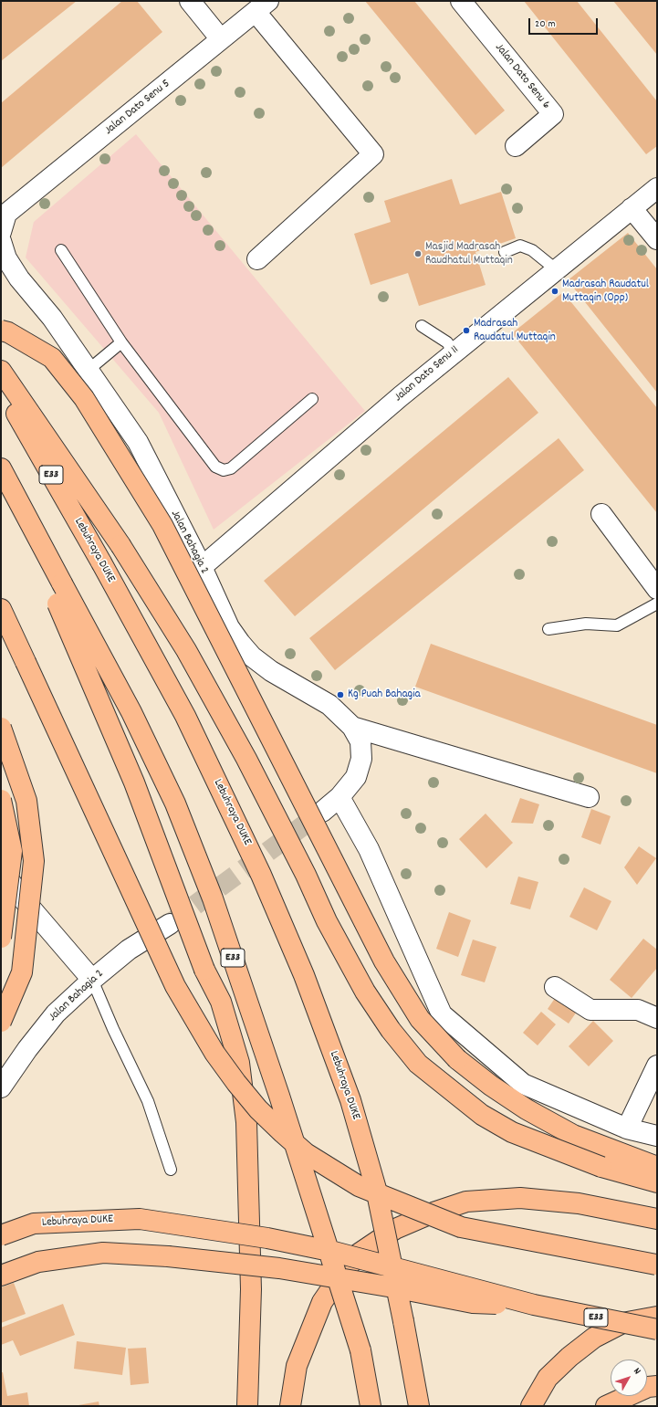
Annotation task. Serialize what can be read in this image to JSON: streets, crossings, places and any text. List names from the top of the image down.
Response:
{
  "streets": {
    "highway": ["E33", "Lebuhraya DUKE"],
    "street": [
      "Jalan Dato Senu 6",
      "Jalan Dato Senu 5",
      "Jalan Dato Senu 11",
      "Jalan Bahagia 2"
    ]
  },
  "crossings": [
    ["Jalan Dato Senu 11", "Jalan Bahagia 2"]
  ],
  "places": [
    "Masjid Madrasah Raudhatul Muttaqin",
    "Madrasah Raudatul Muttaqin (Opp)",
    "Madrasah Raudatul Muttaqin",
    "Kg Puah Bahagia"
  ],
  "scale_bar": "20 m",
  "north": "top right"
}
